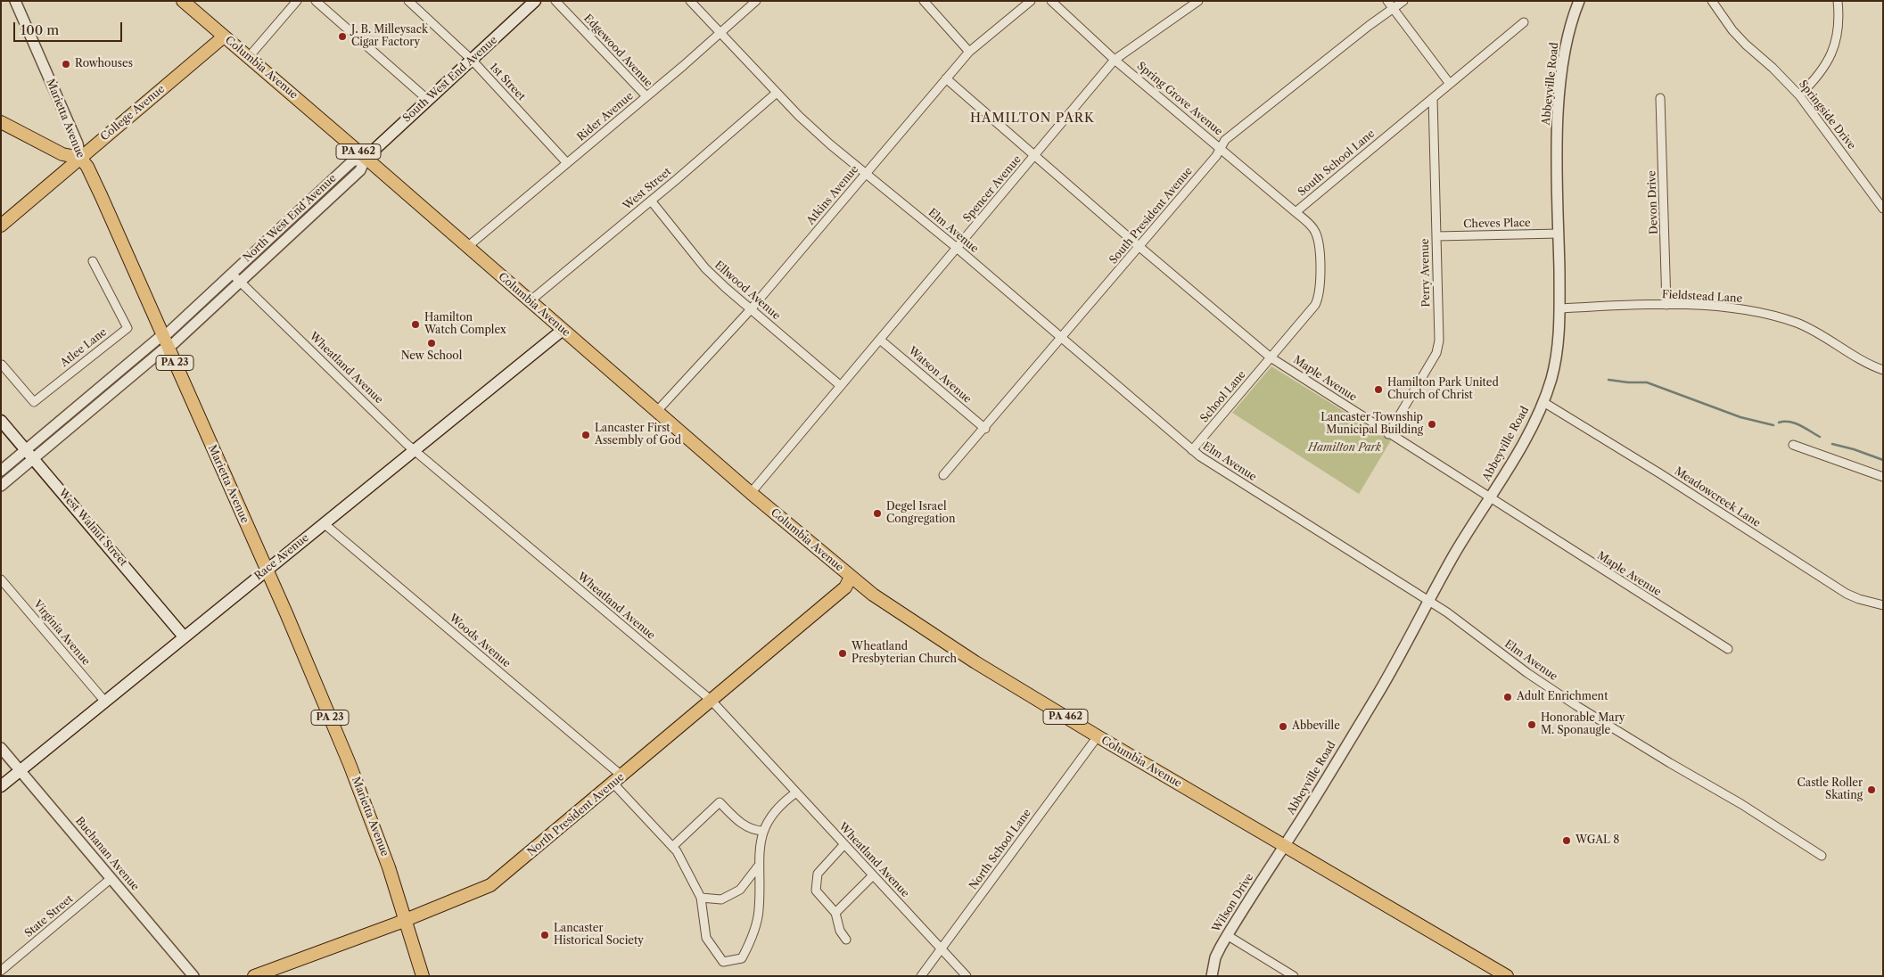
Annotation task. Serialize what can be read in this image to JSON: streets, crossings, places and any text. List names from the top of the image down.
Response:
{
  "streets": {
    "main road": [
      "Columbia Avenue",
      "South West End Avenue",
      "College Avenue",
      "Marietta Avenue",
      "PA 462",
      "PA 23",
      "West Walnut Street",
      "Race Avenue",
      "North President Avenue"
    ],
    "street": [
      "Edgewood Avenue",
      "1st Street",
      "Abbeyville Road",
      "Spring Grove Avenue",
      "Springside Drive",
      "Rider Avenue",
      "South School Lane",
      "West Street",
      "Spencer Avenue",
      "Atkins Avenue",
      "Devon Drive",
      "South President Avenue",
      "North West End Avenue",
      "Cheves Place",
      "Elm Avenue",
      "Perry Avenue",
      "Ellwood Avenue",
      "Fieldstead Lane",
      "Atlee Lane",
      "Wheatland Avenue",
      "Watson Avenue",
      "Maple Avenue",
      "School Lane",
      "Meadowcreek Lane",
      "Virginia Avenue",
      "Woods Avenue",
      "North School Lane",
      "Buchanan Avenue",
      "Wilson Drive",
      "State Street"
    ]
  },
  "crossings": [
    ["Edgewood Avenue", "Rider Avenue"],
    ["Columbia Avenue", "South West End Avenue"],
    ["Columbia Avenue", "Abbeyville Road"],
    ["Columbia Avenue", "College Avenue"],
    ["Columbia Avenue", "Rider Avenue"],
    ["Columbia Avenue", "West Street"],
    ["Columbia Avenue", "Spencer Avenue"],
    ["Columbia Avenue", "Atkins Avenue"],
    ["Columbia Avenue", "North West End Avenue"],
    ["Columbia Avenue", "Race Avenue"],
    ["Columbia Avenue", "North President Avenue"],
    ["Columbia Avenue", "North School Lane"],
    ["Columbia Avenue", "Wilson Drive"],
    ["South West End Avenue", "1st Street"],
    ["South West End Avenue", "North West End Avenue"],
    ["1st Street", "Rider Avenue"],
    ["Abbeyville Road", "Cheves Place"],
    ["Abbeyville Road", "Elm Avenue"],
    ["Abbeyville Road", "Fieldstead Lane"],
    ["Abbeyville Road", "Maple Avenue"],
    ["Abbeyville Road", "Meadowcreek Lane"],
    ["Abbeyville Road", "Wilson Drive"],
    ["Spring Grove Avenue", "South School Lane"],
    ["Spring Grove Avenue", "Spencer Avenue"],
    ["Spring Grove Avenue", "South President Avenue"],
    ["College Avenue", "Marietta Avenue"],
    ["Rider Avenue", "Elm Avenue"],
    ["Marietta Avenue", "North West End Avenue"],
    ["Marietta Avenue", "Race Avenue"],
    ["Marietta Avenue", "North President Avenue"],
    ["South School Lane", "Perry Avenue"],
    ["South School Lane", "Maple Avenue"],
    ["South School Lane", "School Lane"],
    ["West Street", "Elm Avenue"],
    ["West Street", "Ellwood Avenue"],
    ["Spencer Avenue", "Elm Avenue"],
    ["Spencer Avenue", "Ellwood Avenue"],
    ["Spencer Avenue", "Watson Avenue"],
    ["Spencer Avenue", "Maple Avenue"],
    ["Atkins Avenue", "Elm Avenue"],
    ["Atkins Avenue", "Ellwood Avenue"],
    ["Atkins Avenue", "Maple Avenue"],
    ["Devon Drive", "Fieldstead Lane"],
    ["South President Avenue", "Elm Avenue"],
    ["South President Avenue", "Watson Avenue"],
    ["South President Avenue", "Maple Avenue"],
    ["North West End Avenue", "Wheatland Avenue"],
    ["North West End Avenue", "West Walnut Street"],
    ["Cheves Place", "Perry Avenue"],
    ["Elm Avenue", "School Lane"],
    ["Perry Avenue", "Maple Avenue"],
    ["Wheatland Avenue", "Race Avenue"],
    ["Wheatland Avenue", "North President Avenue"],
    ["Wheatland Avenue", "North School Lane"],
    ["Maple Avenue", "School Lane"],
    ["West Walnut Street", "Race Avenue"],
    ["Race Avenue", "Virginia Avenue"],
    ["Race Avenue", "Woods Avenue"],
    ["Race Avenue", "Buchanan Avenue"],
    ["Woods Avenue", "North President Avenue"],
    ["Buchanan Avenue", "State Street"]
  ],
  "districts": ["HAMILTON PARK"],
  "parks": ["Hamilton Park"],
  "places": [
    "J. B. Milleysack Cigar Factory",
    "Rowhouses",
    "Hamilton Watch Complex",
    "New School",
    "Hamilton Park United Church of Christ",
    "Lancaster Township Municipal Building",
    "Lancaster First Assembly of God",
    "Degel Israel Congregation",
    "Wheatland Presbyterian Church",
    "Adult Enrichment",
    "Honorable Mary M. Sponaugle",
    "Abbeville",
    "Castle Roller Skating",
    "WGAL 8",
    "Lancaster Historical Society"
  ],
  "scale_bar": "100 m"
}
